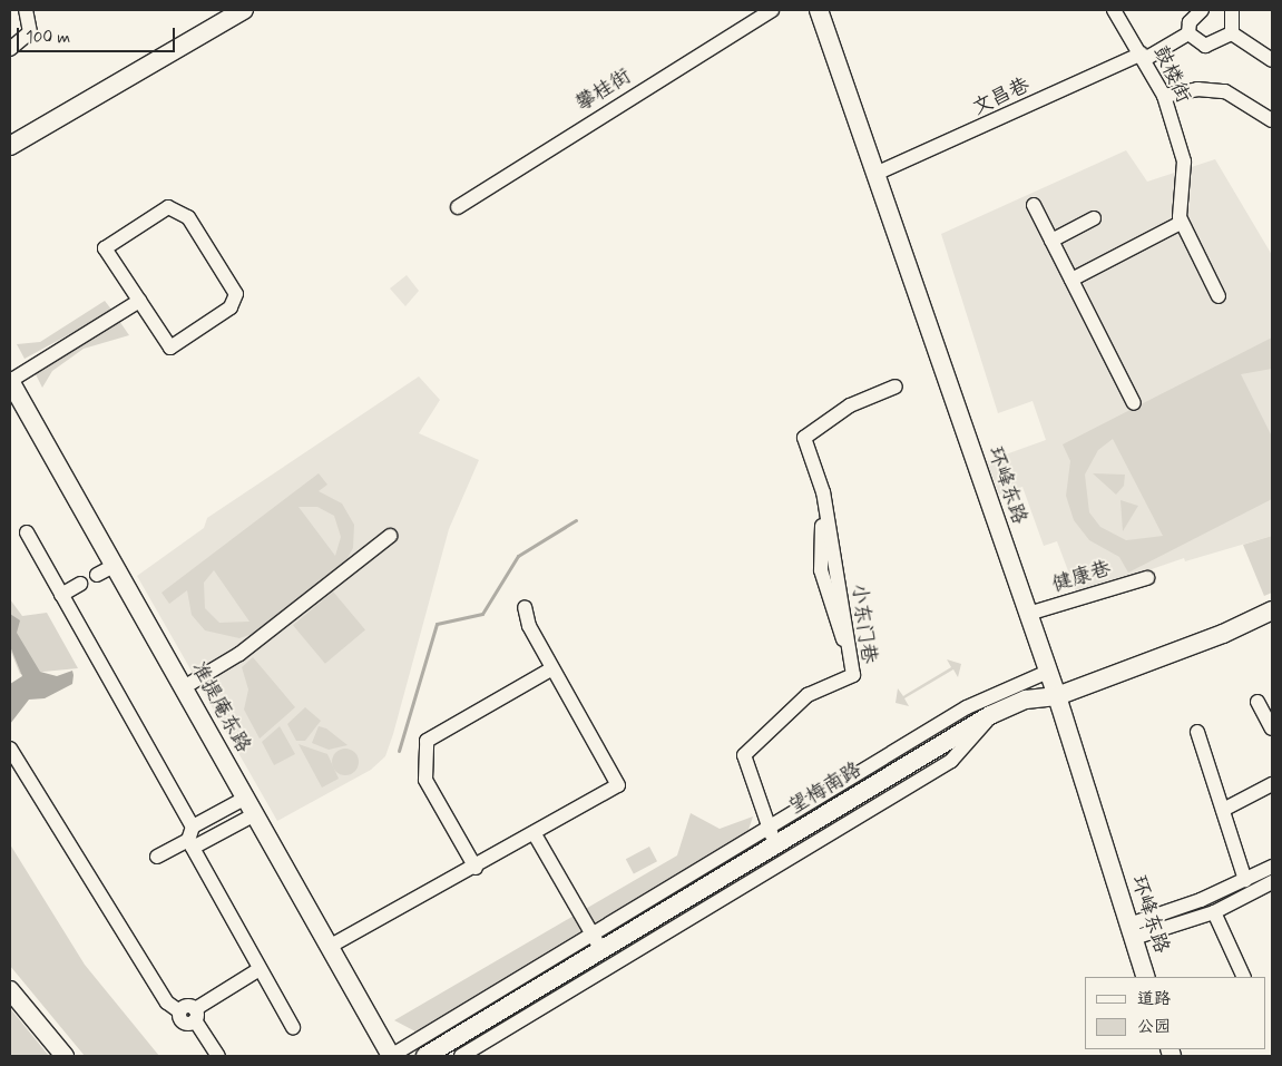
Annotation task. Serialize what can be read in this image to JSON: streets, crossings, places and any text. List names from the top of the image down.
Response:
{
  "streets": {
    "main road": ["环峰东路", "准提庵东路", "望梅南路"],
    "street": [
      "鼓楼街",
      "攀桂街",
      "文昌巷",
      "健康巷",
      "小东门巷"
    ]
  },
  "crossings": [
    ["鼓楼街", "文昌巷"],
    ["文昌巷", "环峰东路"],
    ["环峰东路", "健康巷"],
    ["环峰东路", "望梅南路"]
  ],
  "legend": ["道路", "公园"],
  "scale_bar": "100 m"
}
